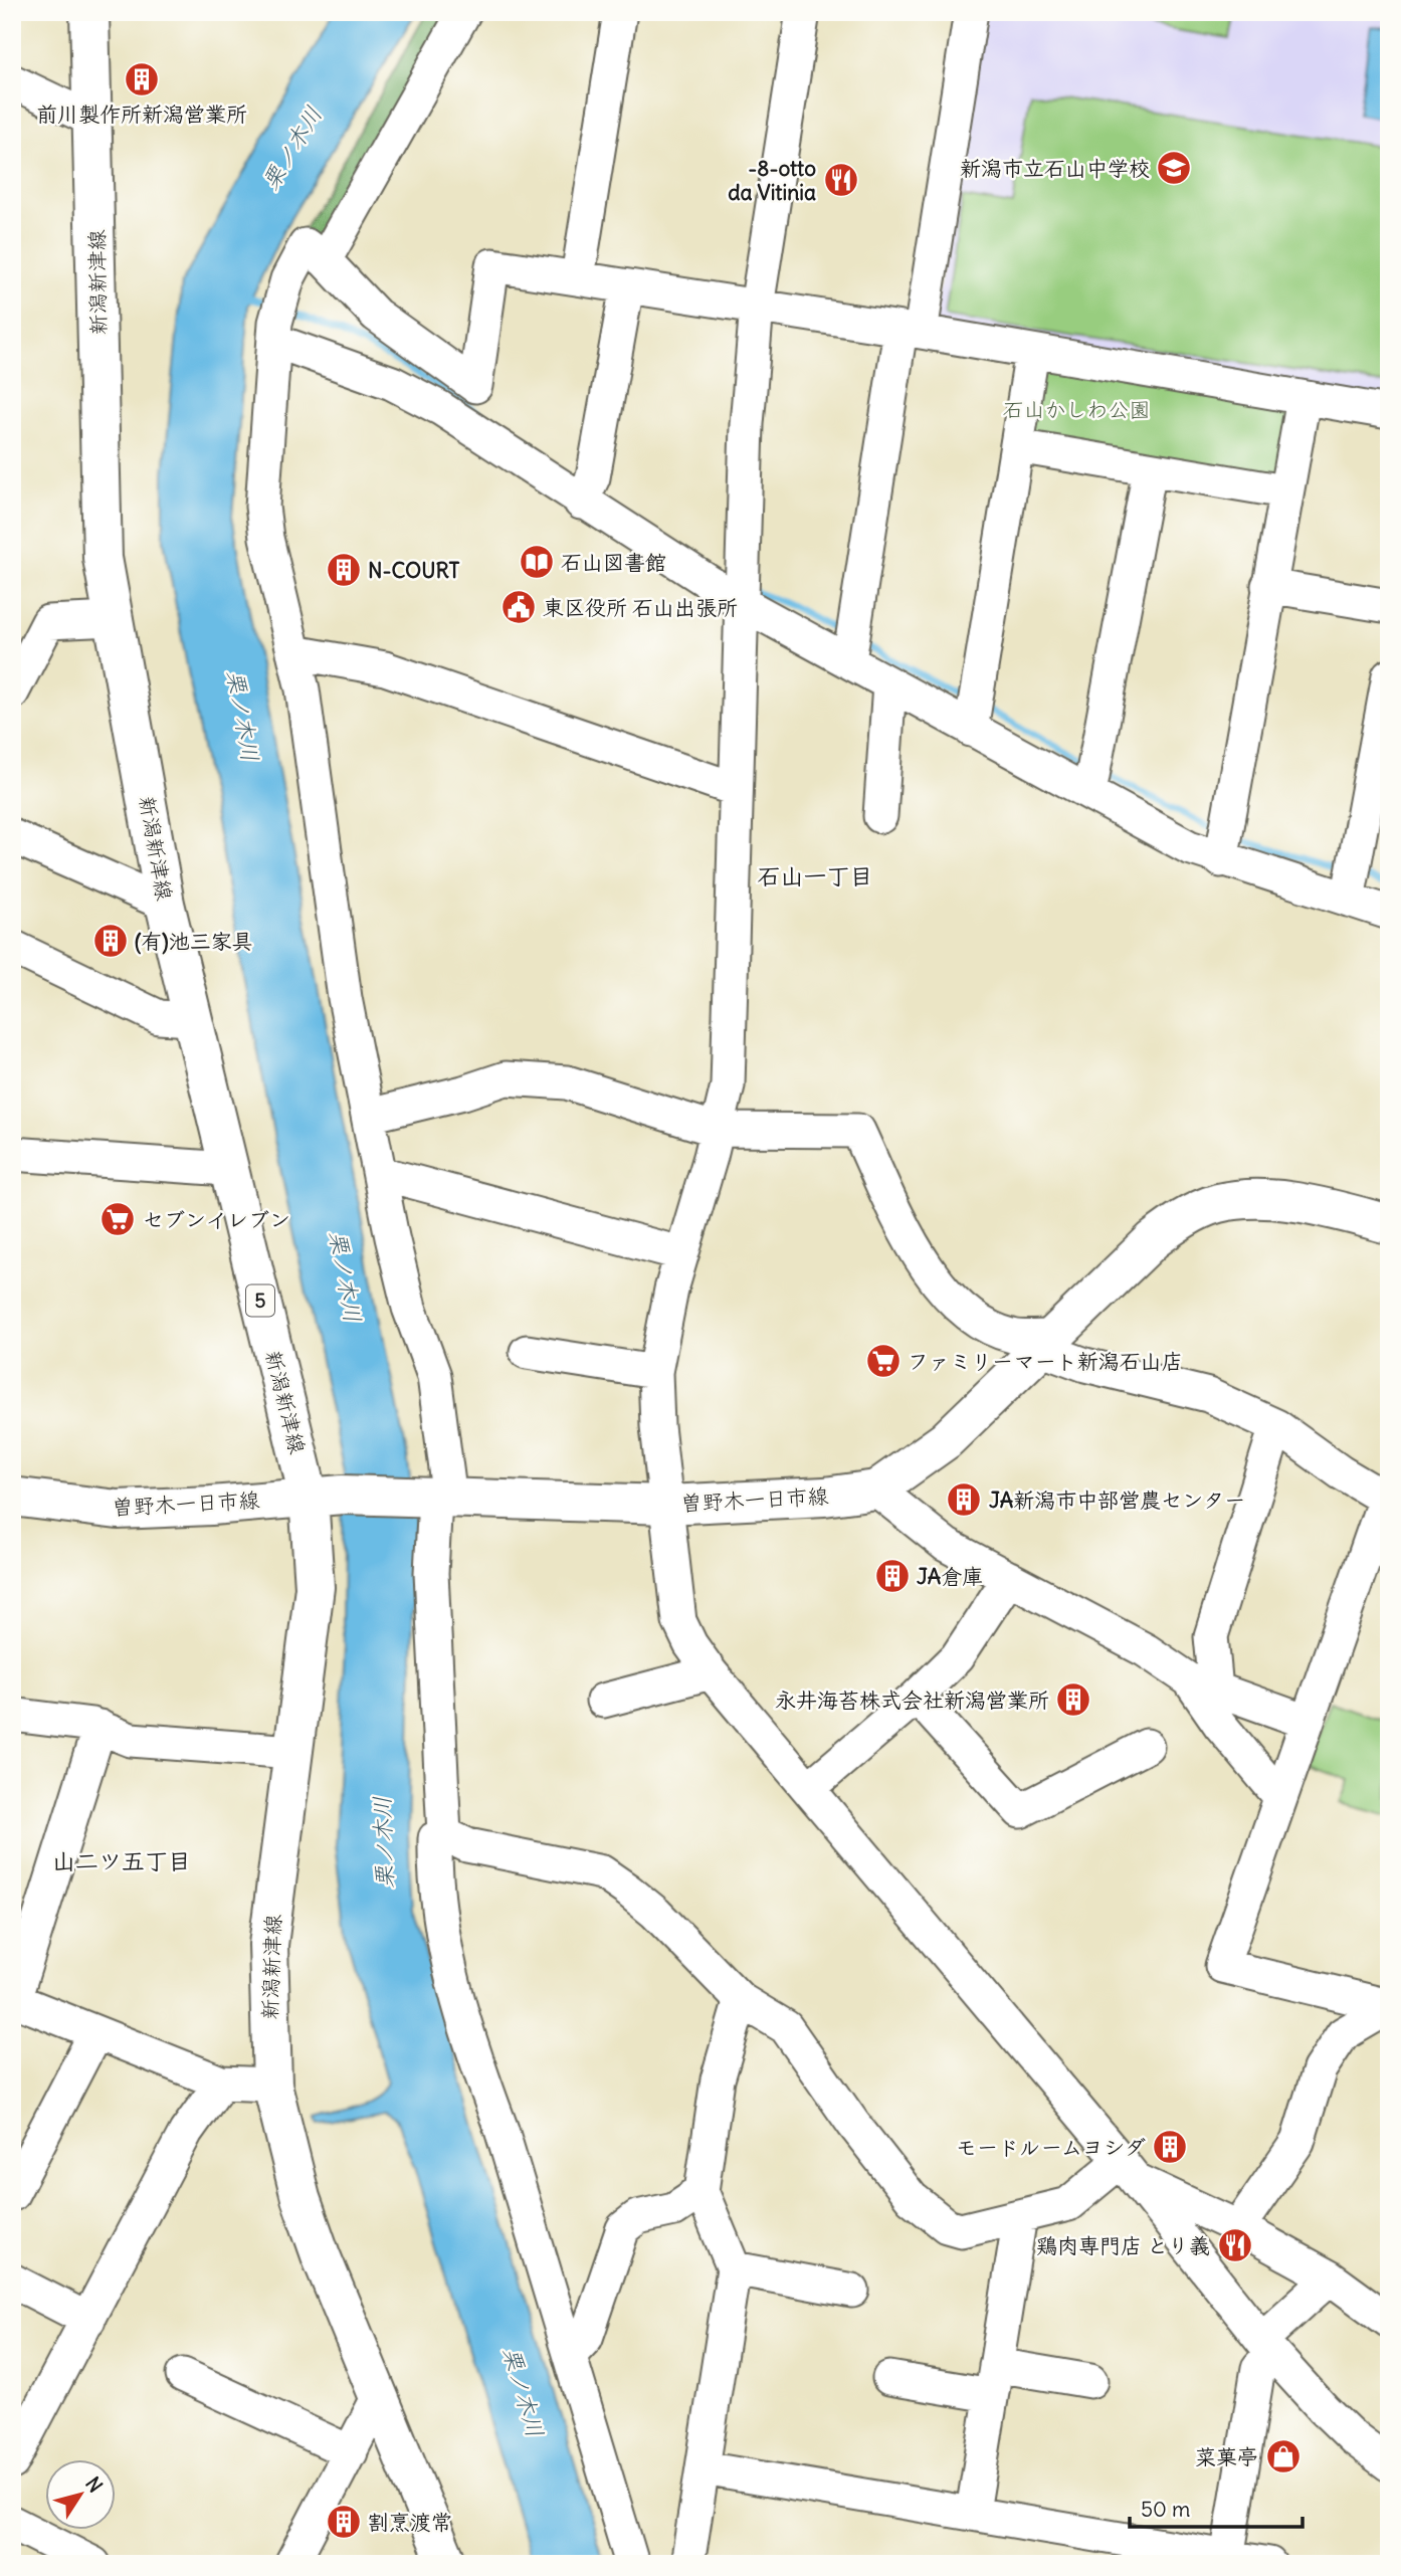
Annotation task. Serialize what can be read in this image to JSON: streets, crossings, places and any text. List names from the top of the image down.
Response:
{
  "streets": {
    "main road": ["新潟新津線", "5", "曽野木一日市線"]
  },
  "crossings": [
    ["新潟新津線", "曽野木一日市線"]
  ],
  "districts": ["石山一丁目", "山二ツ五丁目"],
  "water": ["栗ノ木川"],
  "parks": ["石山かしわ公園"],
  "places": {
    "building": [
      "前川製作所新潟営業所",
      "N-COURT",
      "(有)池三家具",
      "JA新潟市中部営農センター",
      "JA倉庫",
      "永井海苔株式会社新潟営業所",
      "モードルームヨシダ",
      "割烹渡常"
    ],
    "school or university": ["新潟市立石山中学校"],
    "restaurant": ["-8-otto da Vitinia", "鶏肉専門店 とり義"],
    "library": ["石山図書館"],
    "public building": ["東区役所 石山出張所"],
    "supermarket": ["セブンイレブン", "ファミリーマート新潟石山店"],
    "shop": ["菜菓亭"]
  },
  "scale_bar": "50 m",
  "north": "top right"
}
